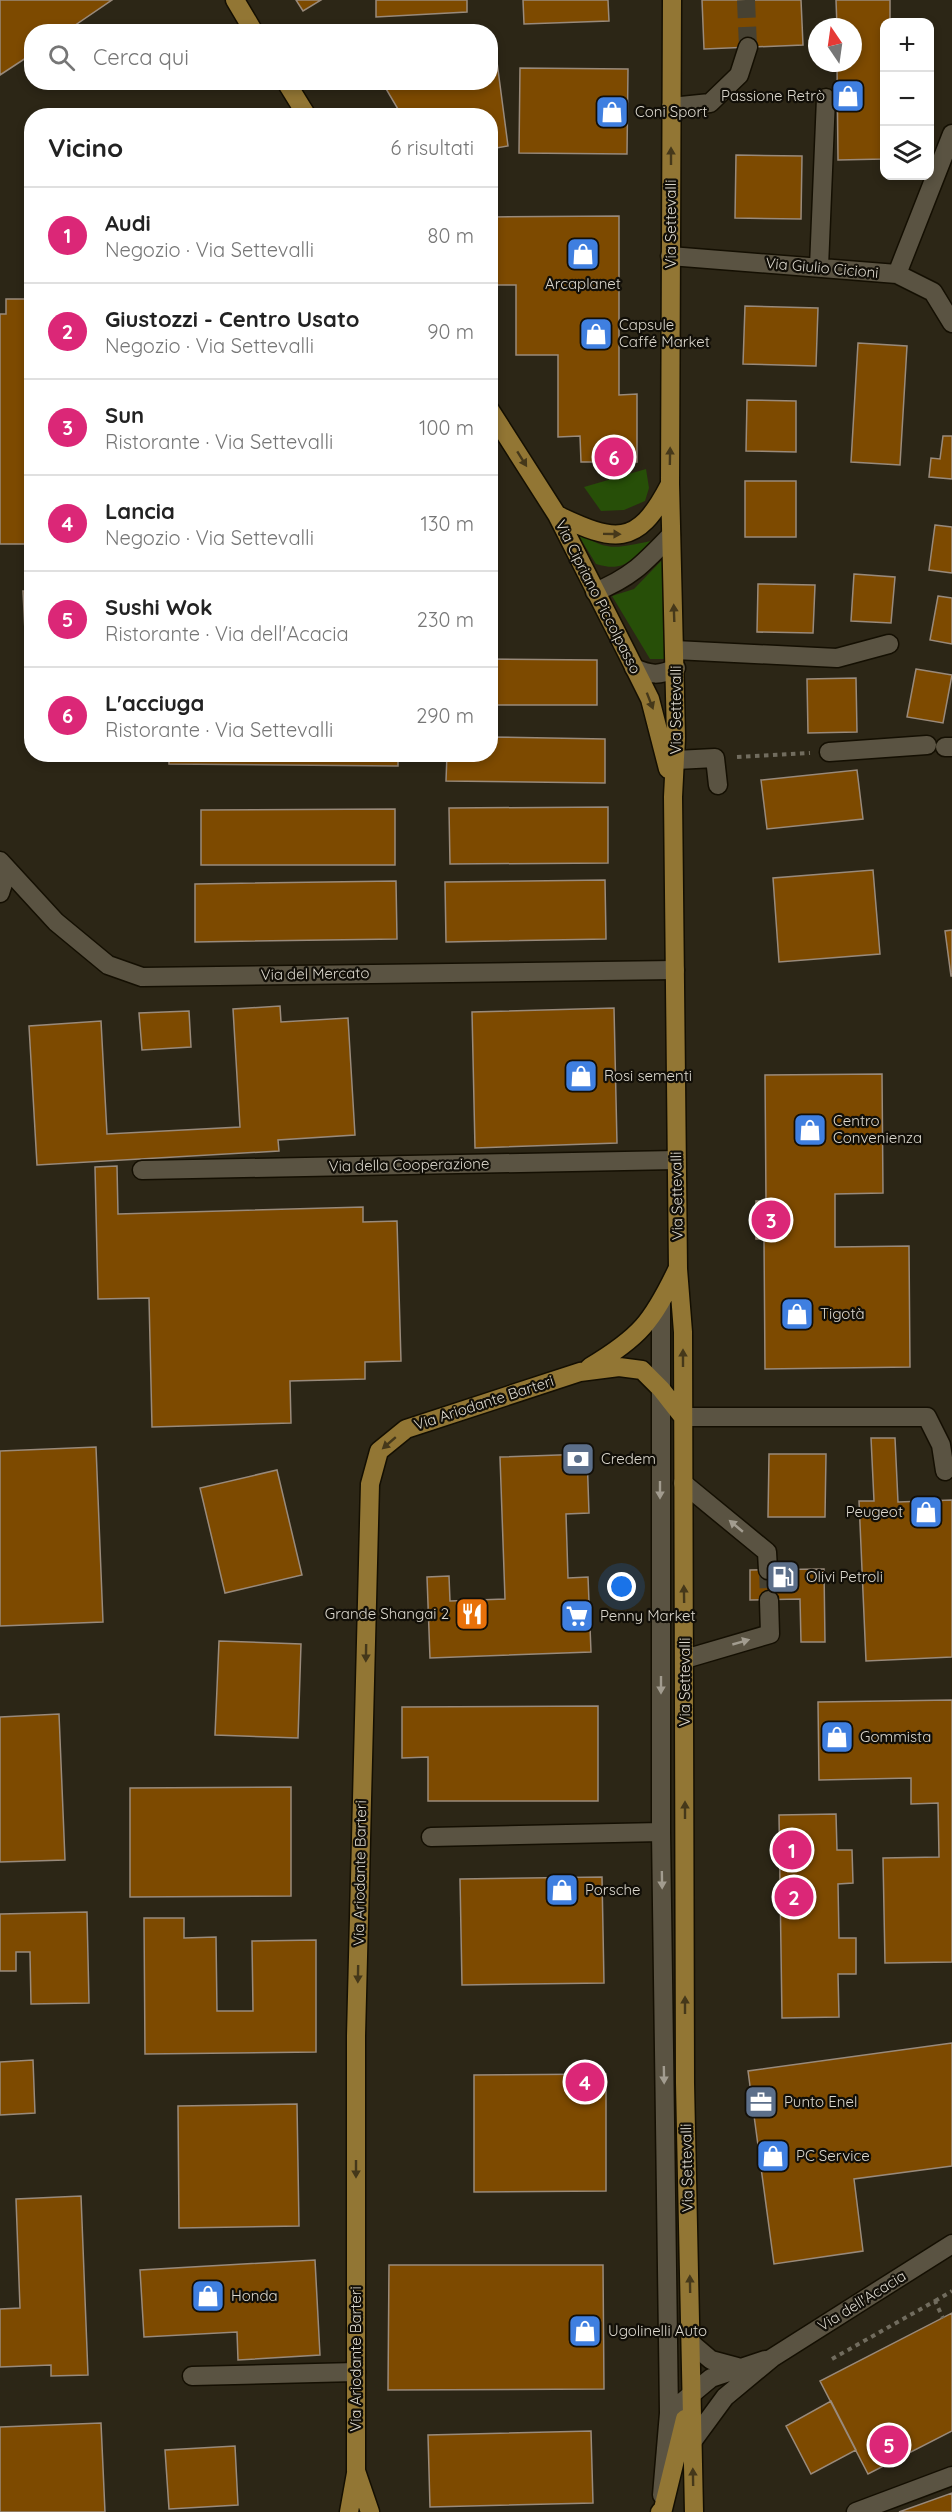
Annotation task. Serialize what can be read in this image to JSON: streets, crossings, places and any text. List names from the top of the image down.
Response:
{
  "streets": {
    "main road": ["Via Settevalli", "Via Cipriano Piccolpasso", "Via Ariodante Barteri"],
    "street": [
      "Via Giulio Cicioni",
      "Via del Mercato",
      "Via della Cooperazione",
      "Via dell'Acacia"
    ]
  },
  "crossings": [
    ["Via Settevalli", "Via Giulio Cicioni"],
    ["Via Settevalli", "Via Cipriano Piccolpasso"],
    ["Via Settevalli", "Via del Mercato"],
    ["Via Settevalli", "Via della Cooperazione"]
  ],
  "one_way": ["Via Cipriano Piccolpasso", "Via Ariodante Barteri"],
  "places": {
    "shop": [
      "Passione Retrò",
      "Coni Sport",
      "Arcaplanet",
      "Capsule Caffé Market",
      "Rosi sementi",
      "Centro Convenienza",
      "Tigotà",
      "Peugeot",
      "Gommista",
      "Porsche",
      "PC Service",
      "Honda",
      "Ugolinelli Auto"
    ],
    "bank": ["Credem"],
    "fuel station": ["Olivi Petroli"],
    "restaurant": ["Grande Shangai 2"],
    "supermarket": ["Penny Market"],
    "office": ["Punto Enel"]
  },
  "north": "top",
  "page": {
    "map_buttons": ["+", "−"],
    "search": "Cerca qui",
    "heading": ["Vicino", "6 risultati"],
    "list": [
      {
        "mark": "1",
        "name": "Audi",
        "note": "Negozio · Via Settevalli",
        "value": "80 m"
      },
      {
        "mark": "2",
        "name": "Giustozzi - Centro Usato",
        "note": "Negozio · Via Settevalli",
        "value": "90 m"
      },
      {
        "mark": "3",
        "name": "Sun",
        "note": "Ristorante · Via Settevalli",
        "value": "100 m"
      },
      {
        "mark": "4",
        "name": "Lancia",
        "note": "Negozio · Via Settevalli",
        "value": "130 m"
      },
      {
        "mark": "5",
        "name": "Sushi Wok",
        "note": "Ristorante · Via dell'Acacia",
        "value": "230 m"
      },
      {
        "mark": "6",
        "name": "L'acciuga",
        "note": "Ristorante · Via Settevalli",
        "value": "290 m"
      }
    ],
    "pins": [
      "6",
      "3",
      "1",
      "2",
      "4",
      "5"
    ]
  }
}
